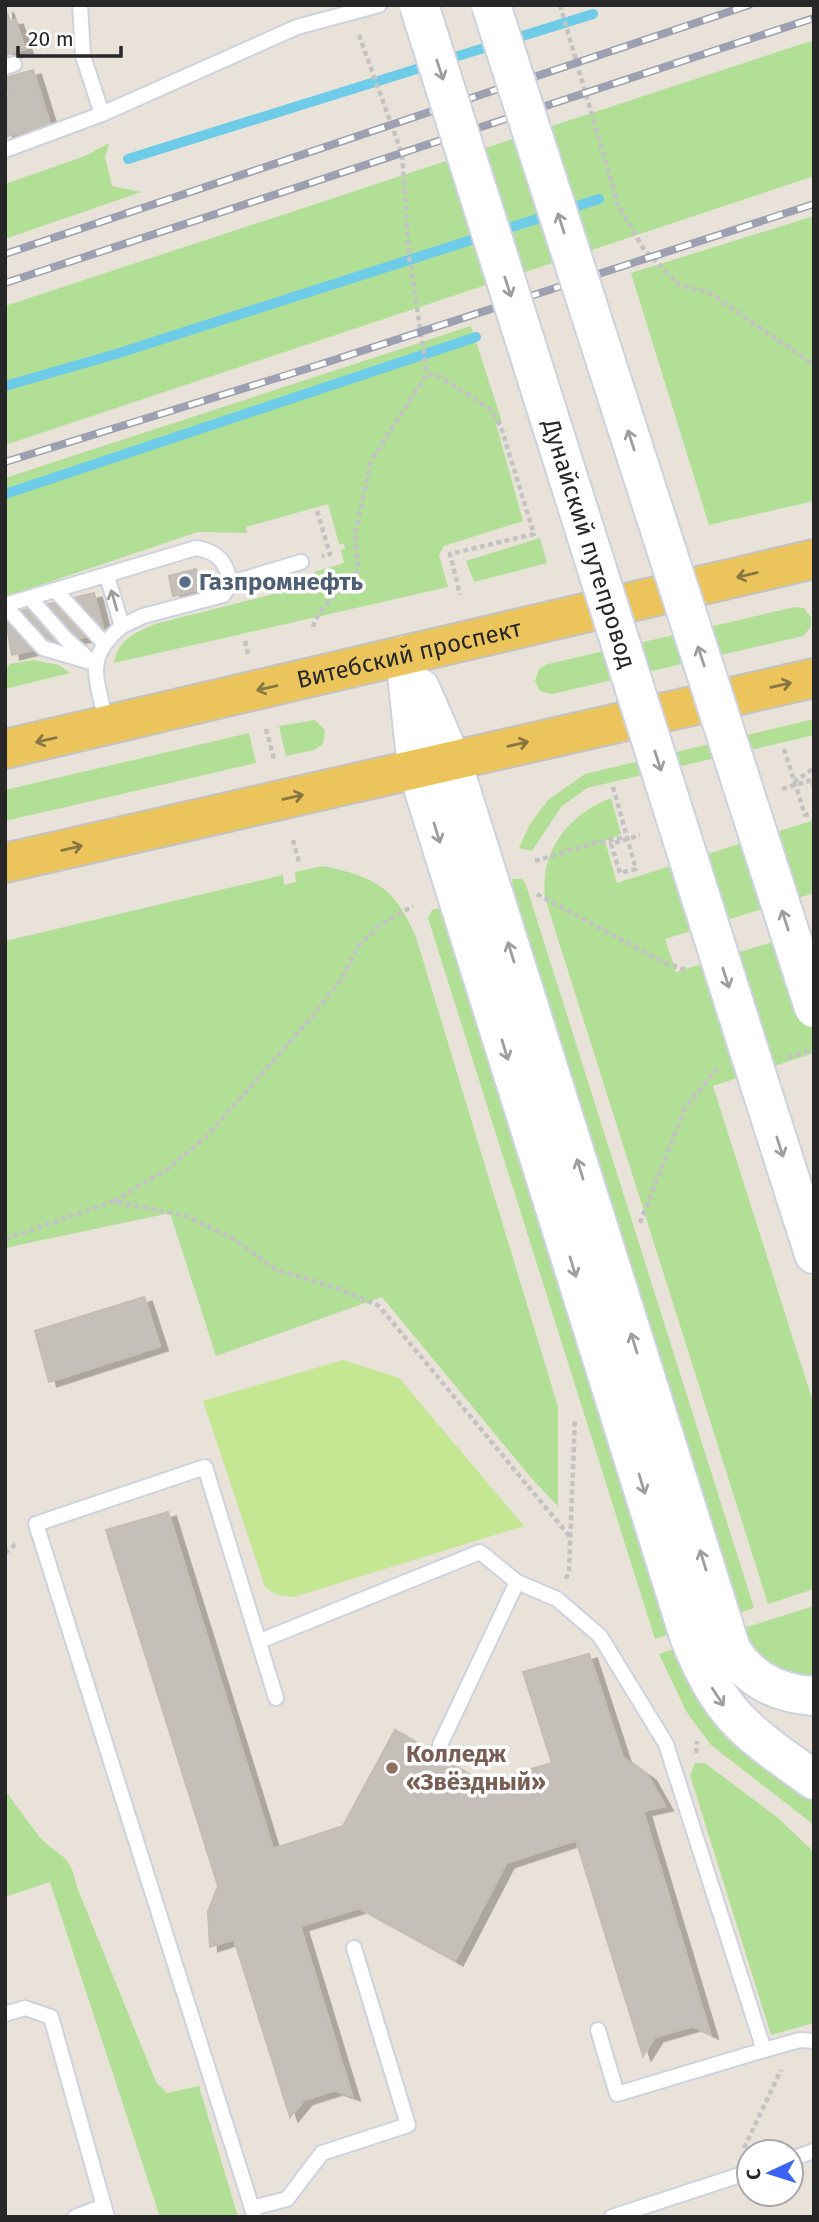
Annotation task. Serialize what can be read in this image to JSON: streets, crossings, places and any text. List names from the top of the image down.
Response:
{
  "streets": {
    "main road": ["Дунайский путепровод", "Витебский проспект"]
  },
  "places": ["Газпромнефть", "Колледж «Звёздный»"],
  "scale_bar": "20 m",
  "north": "left"
}
